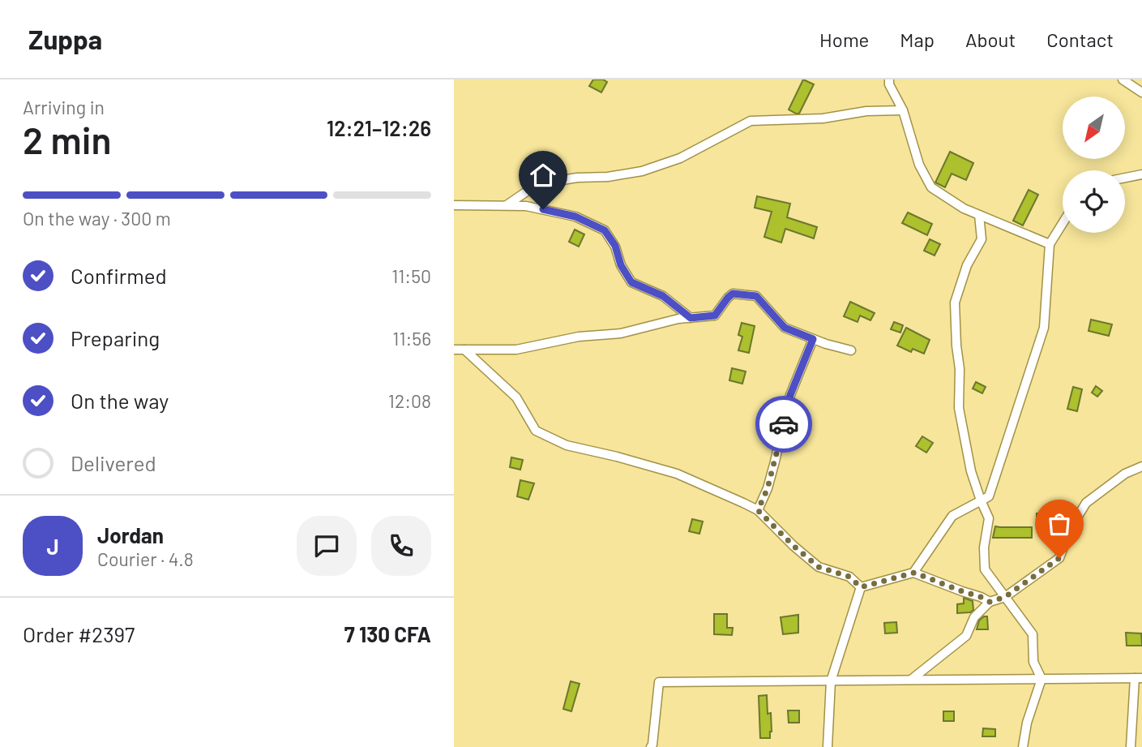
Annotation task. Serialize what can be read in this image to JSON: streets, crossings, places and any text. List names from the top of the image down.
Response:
{
  "north": "bottom left",
  "page": {
    "header": "Zuppa",
    "nav": [
      "Home",
      "Map",
      "About",
      "Contact"
    ],
    "heading": ["2 min", "Arriving in", "12:21–12:26"],
    "panel": [
      "Jordan",
      "Courier · 4.8",
      "Order #2397",
      "7 130 CFA"
    ],
    "bar": "On the way · 300 m",
    "list": [
      ["Confirmed", "11:50"],
      ["Preparing", "11:56"],
      ["On the way", "12:08"],
      "Delivered"
    ],
    "round": "J"
  }
}
